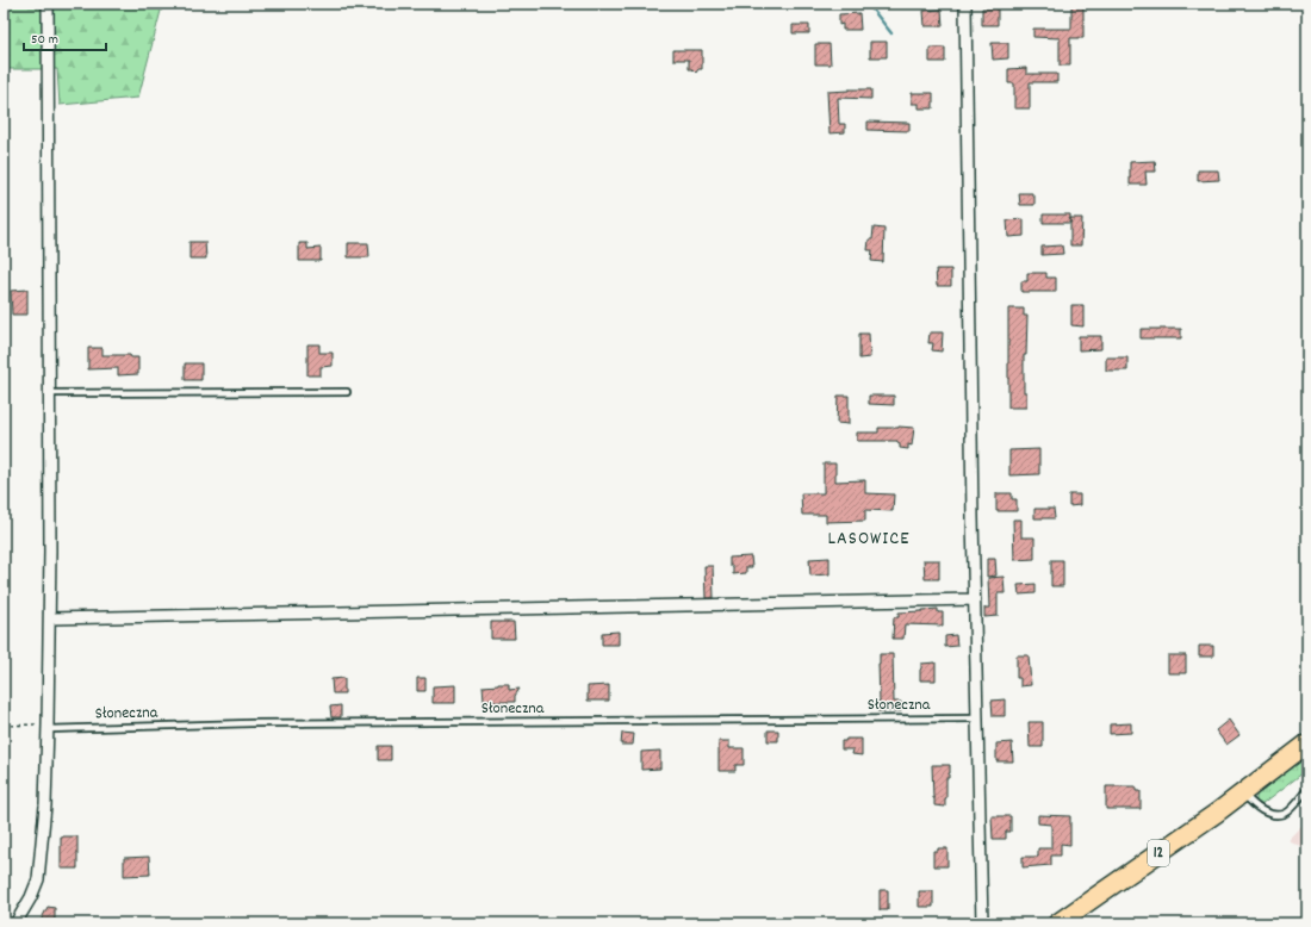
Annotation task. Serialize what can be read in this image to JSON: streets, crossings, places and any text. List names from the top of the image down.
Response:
{
  "streets": {
    "main road": ["12"],
    "lane": ["Słoneczna"]
  },
  "districts": ["LASOWICE"],
  "scale_bar": "50 m"
}
